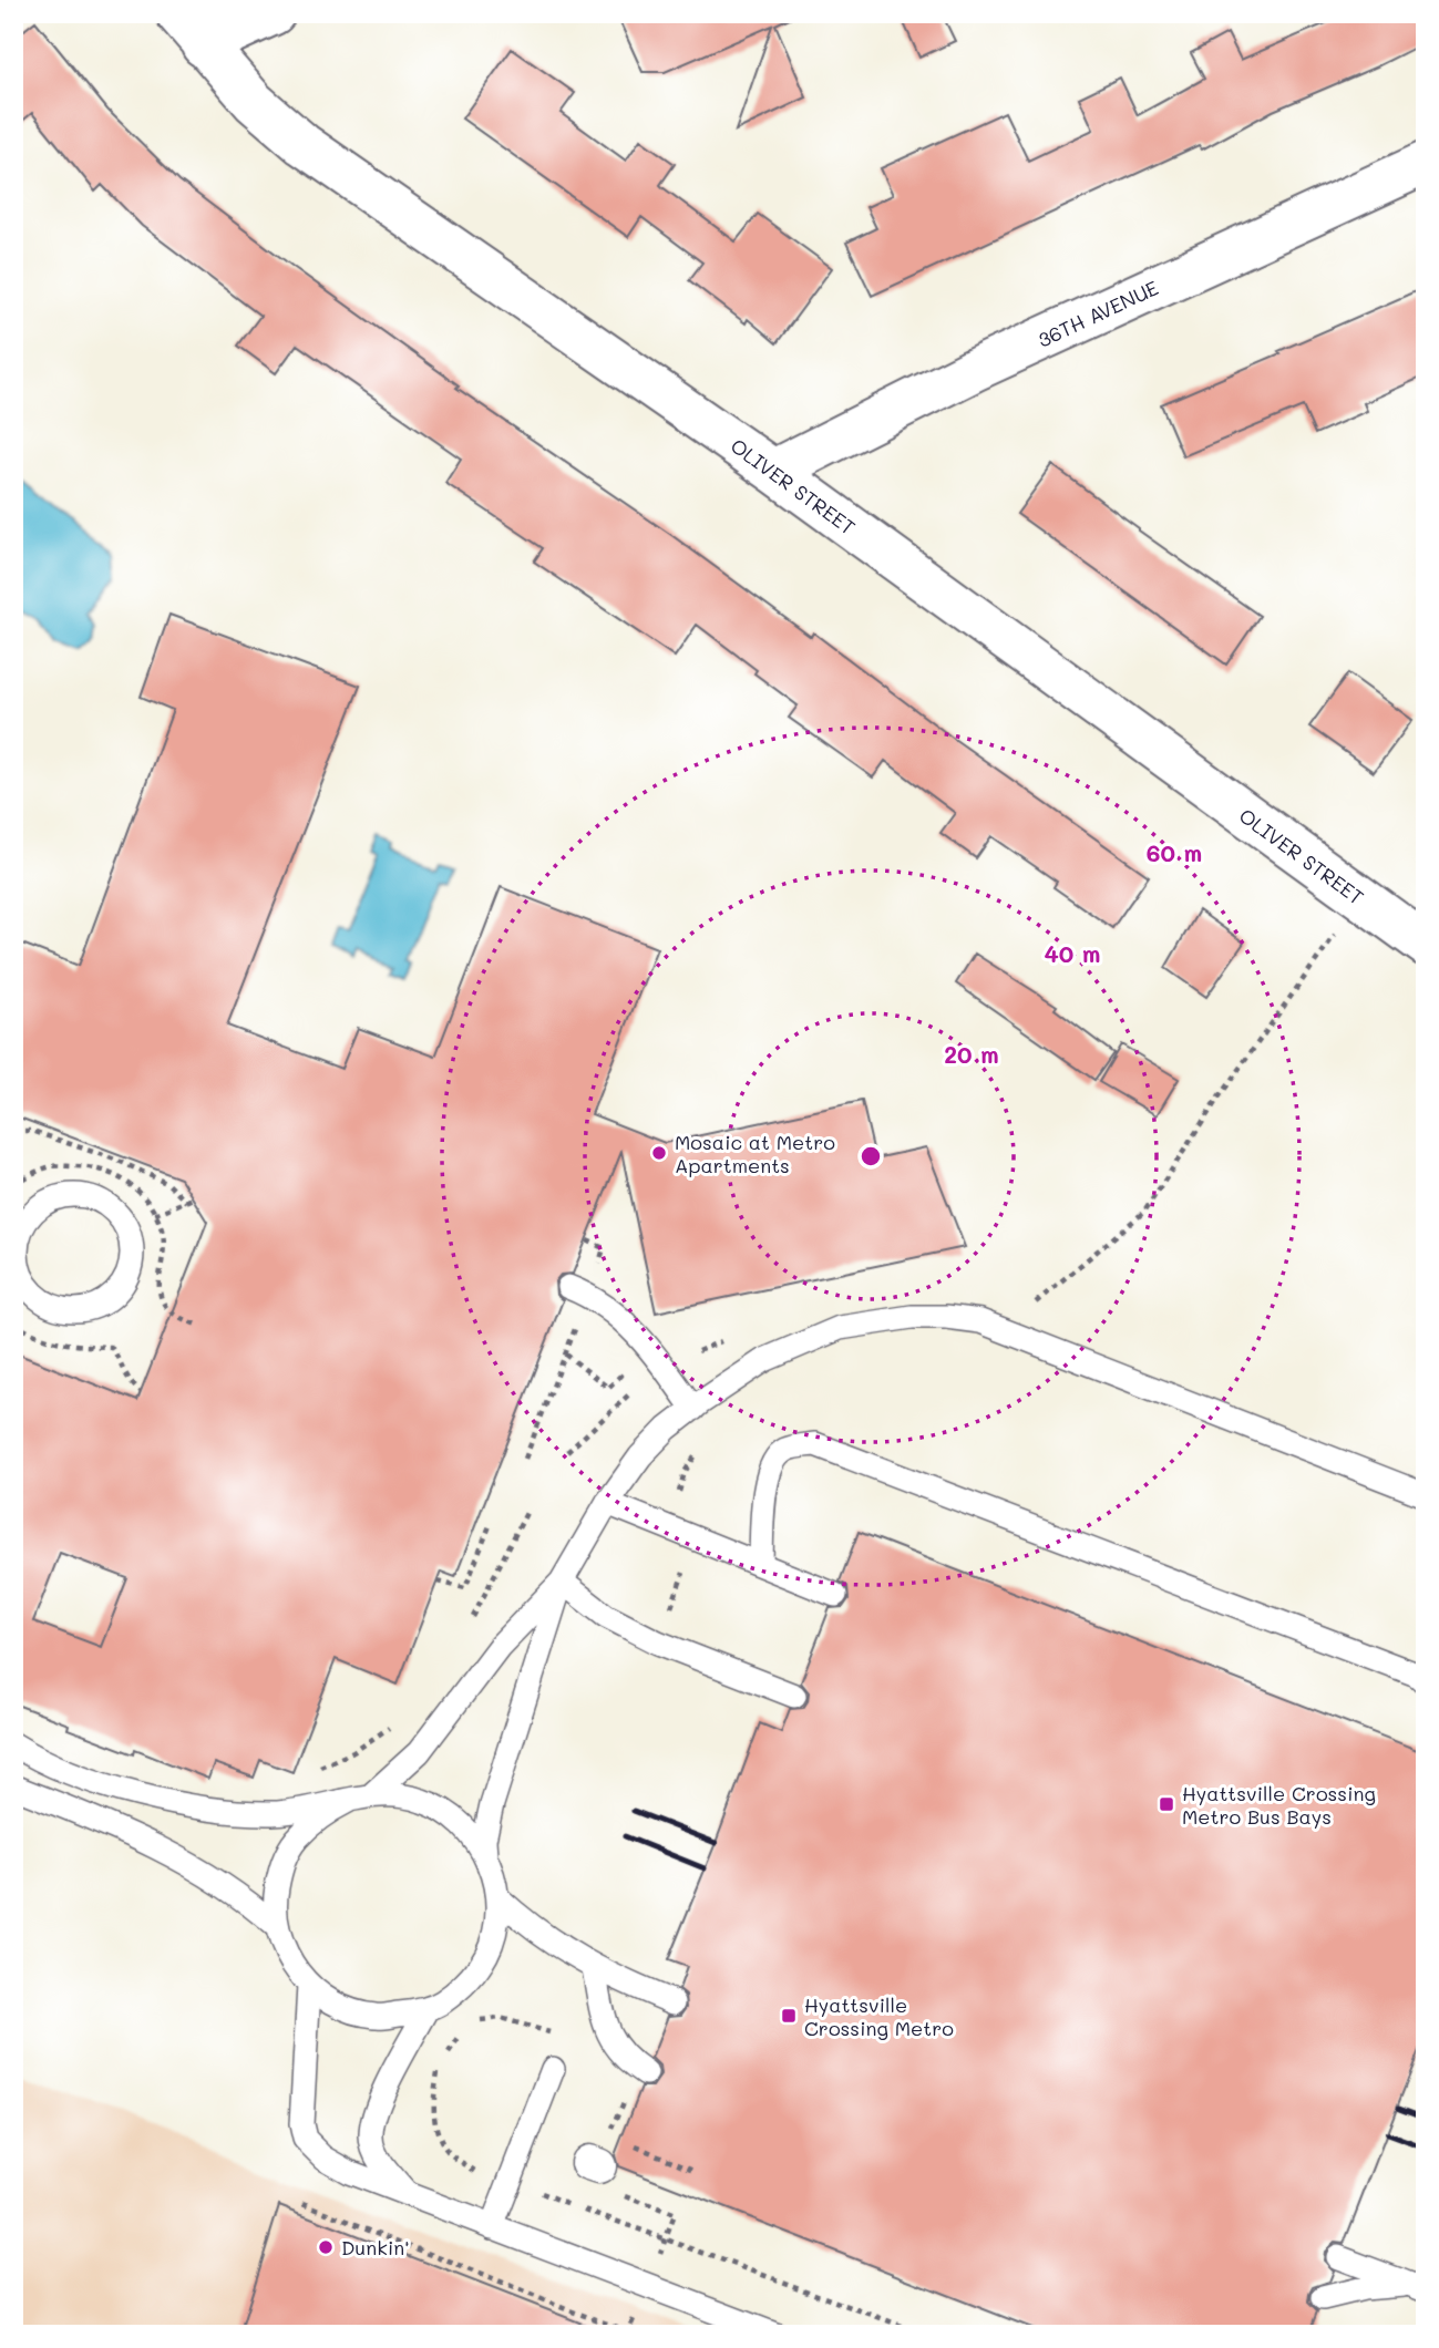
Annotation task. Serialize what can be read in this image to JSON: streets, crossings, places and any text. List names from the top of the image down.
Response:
{
  "streets": {
    "street": ["36TH AVENUE", "OLIVER STREET"]
  },
  "crossings": [
    ["36TH AVENUE", "OLIVER STREET"]
  ],
  "places": {
    "other": ["Mosaic at Metro Apartments", "Dunkin'"],
    "transit": ["Hyattsville Crossing Metro Bus Bays", "Hyattsville Crossing Metro"]
  },
  "rings": ["60 m", "40 m", "20 m"]
}
